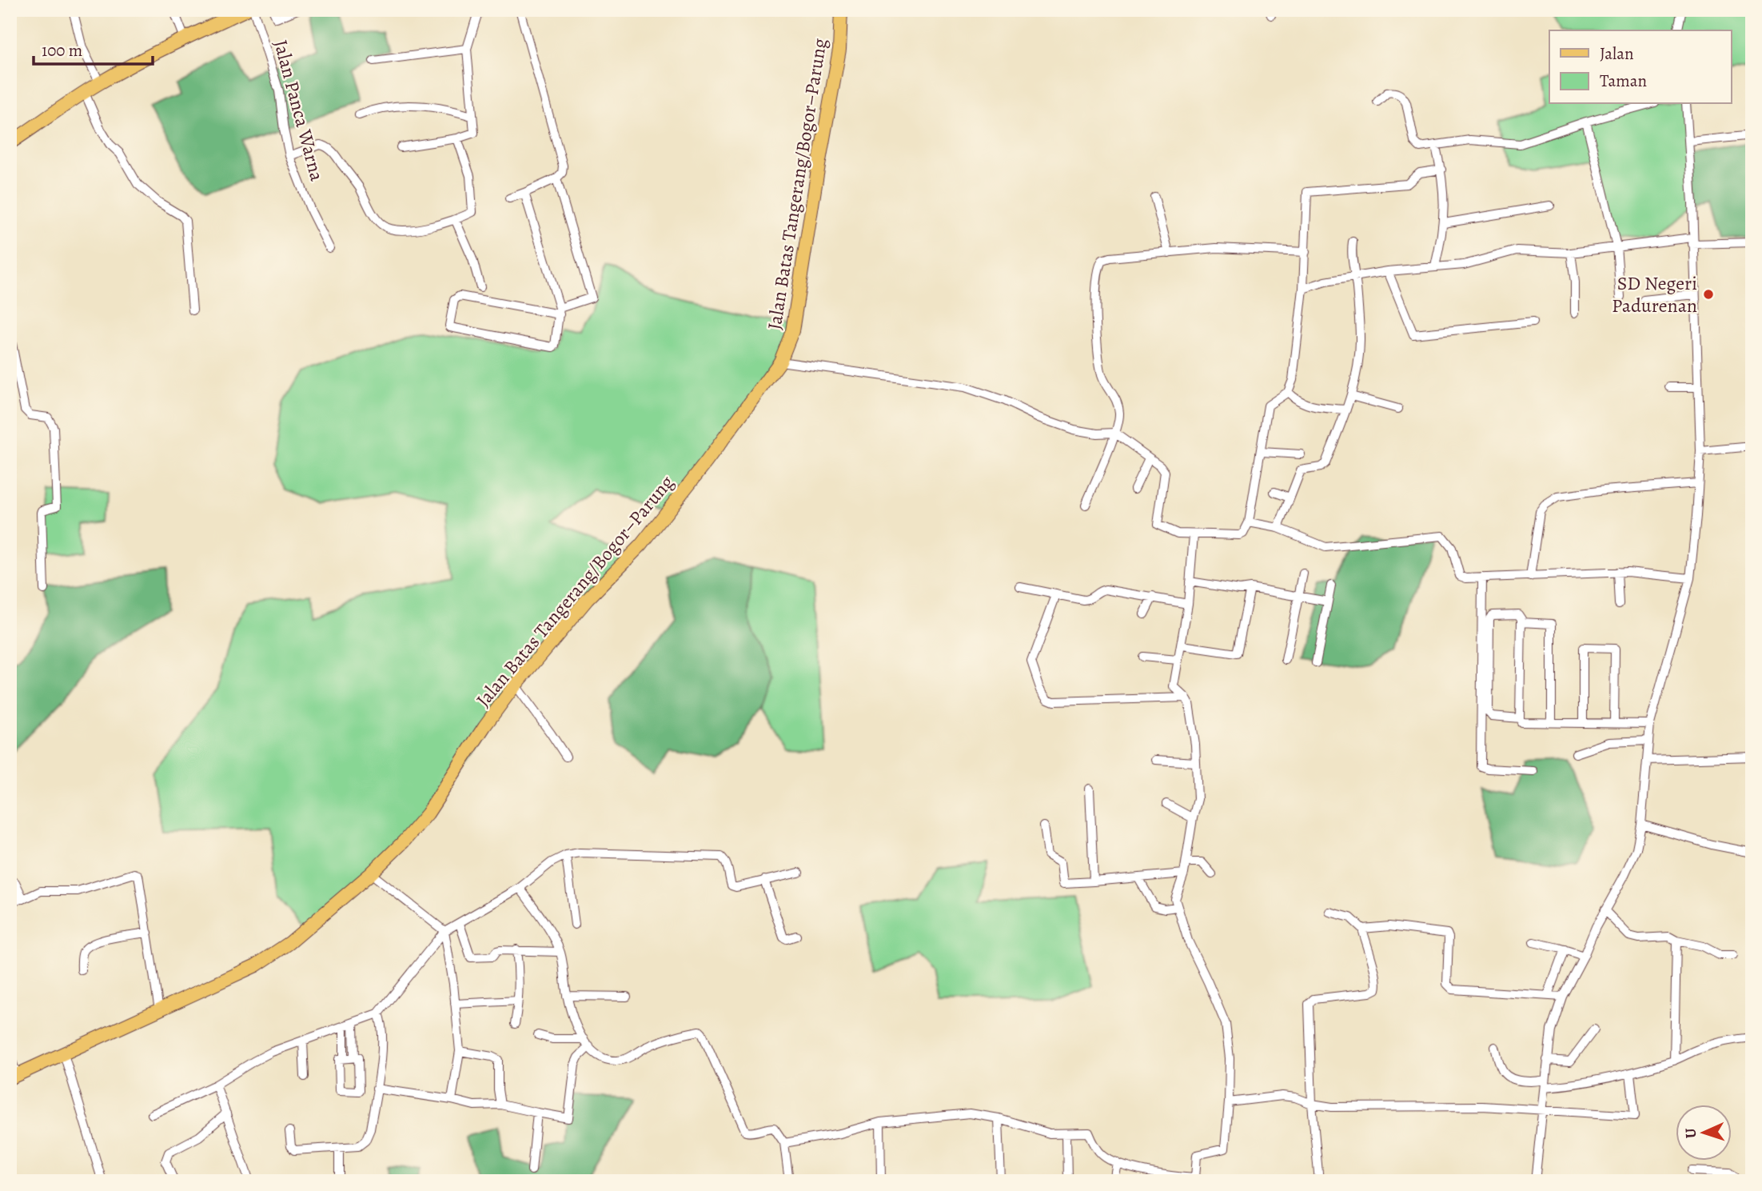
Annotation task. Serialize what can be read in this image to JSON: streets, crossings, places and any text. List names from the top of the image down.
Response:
{
  "streets": {
    "main road": ["Jalan Batas Tangerang/Bogor–Parung"],
    "street": ["Jalan Panca Warna"]
  },
  "places": ["SD Negeri Padurenan"],
  "legend": ["Jalan", "Taman"],
  "scale_bar": "100 m",
  "north": "left"
}
